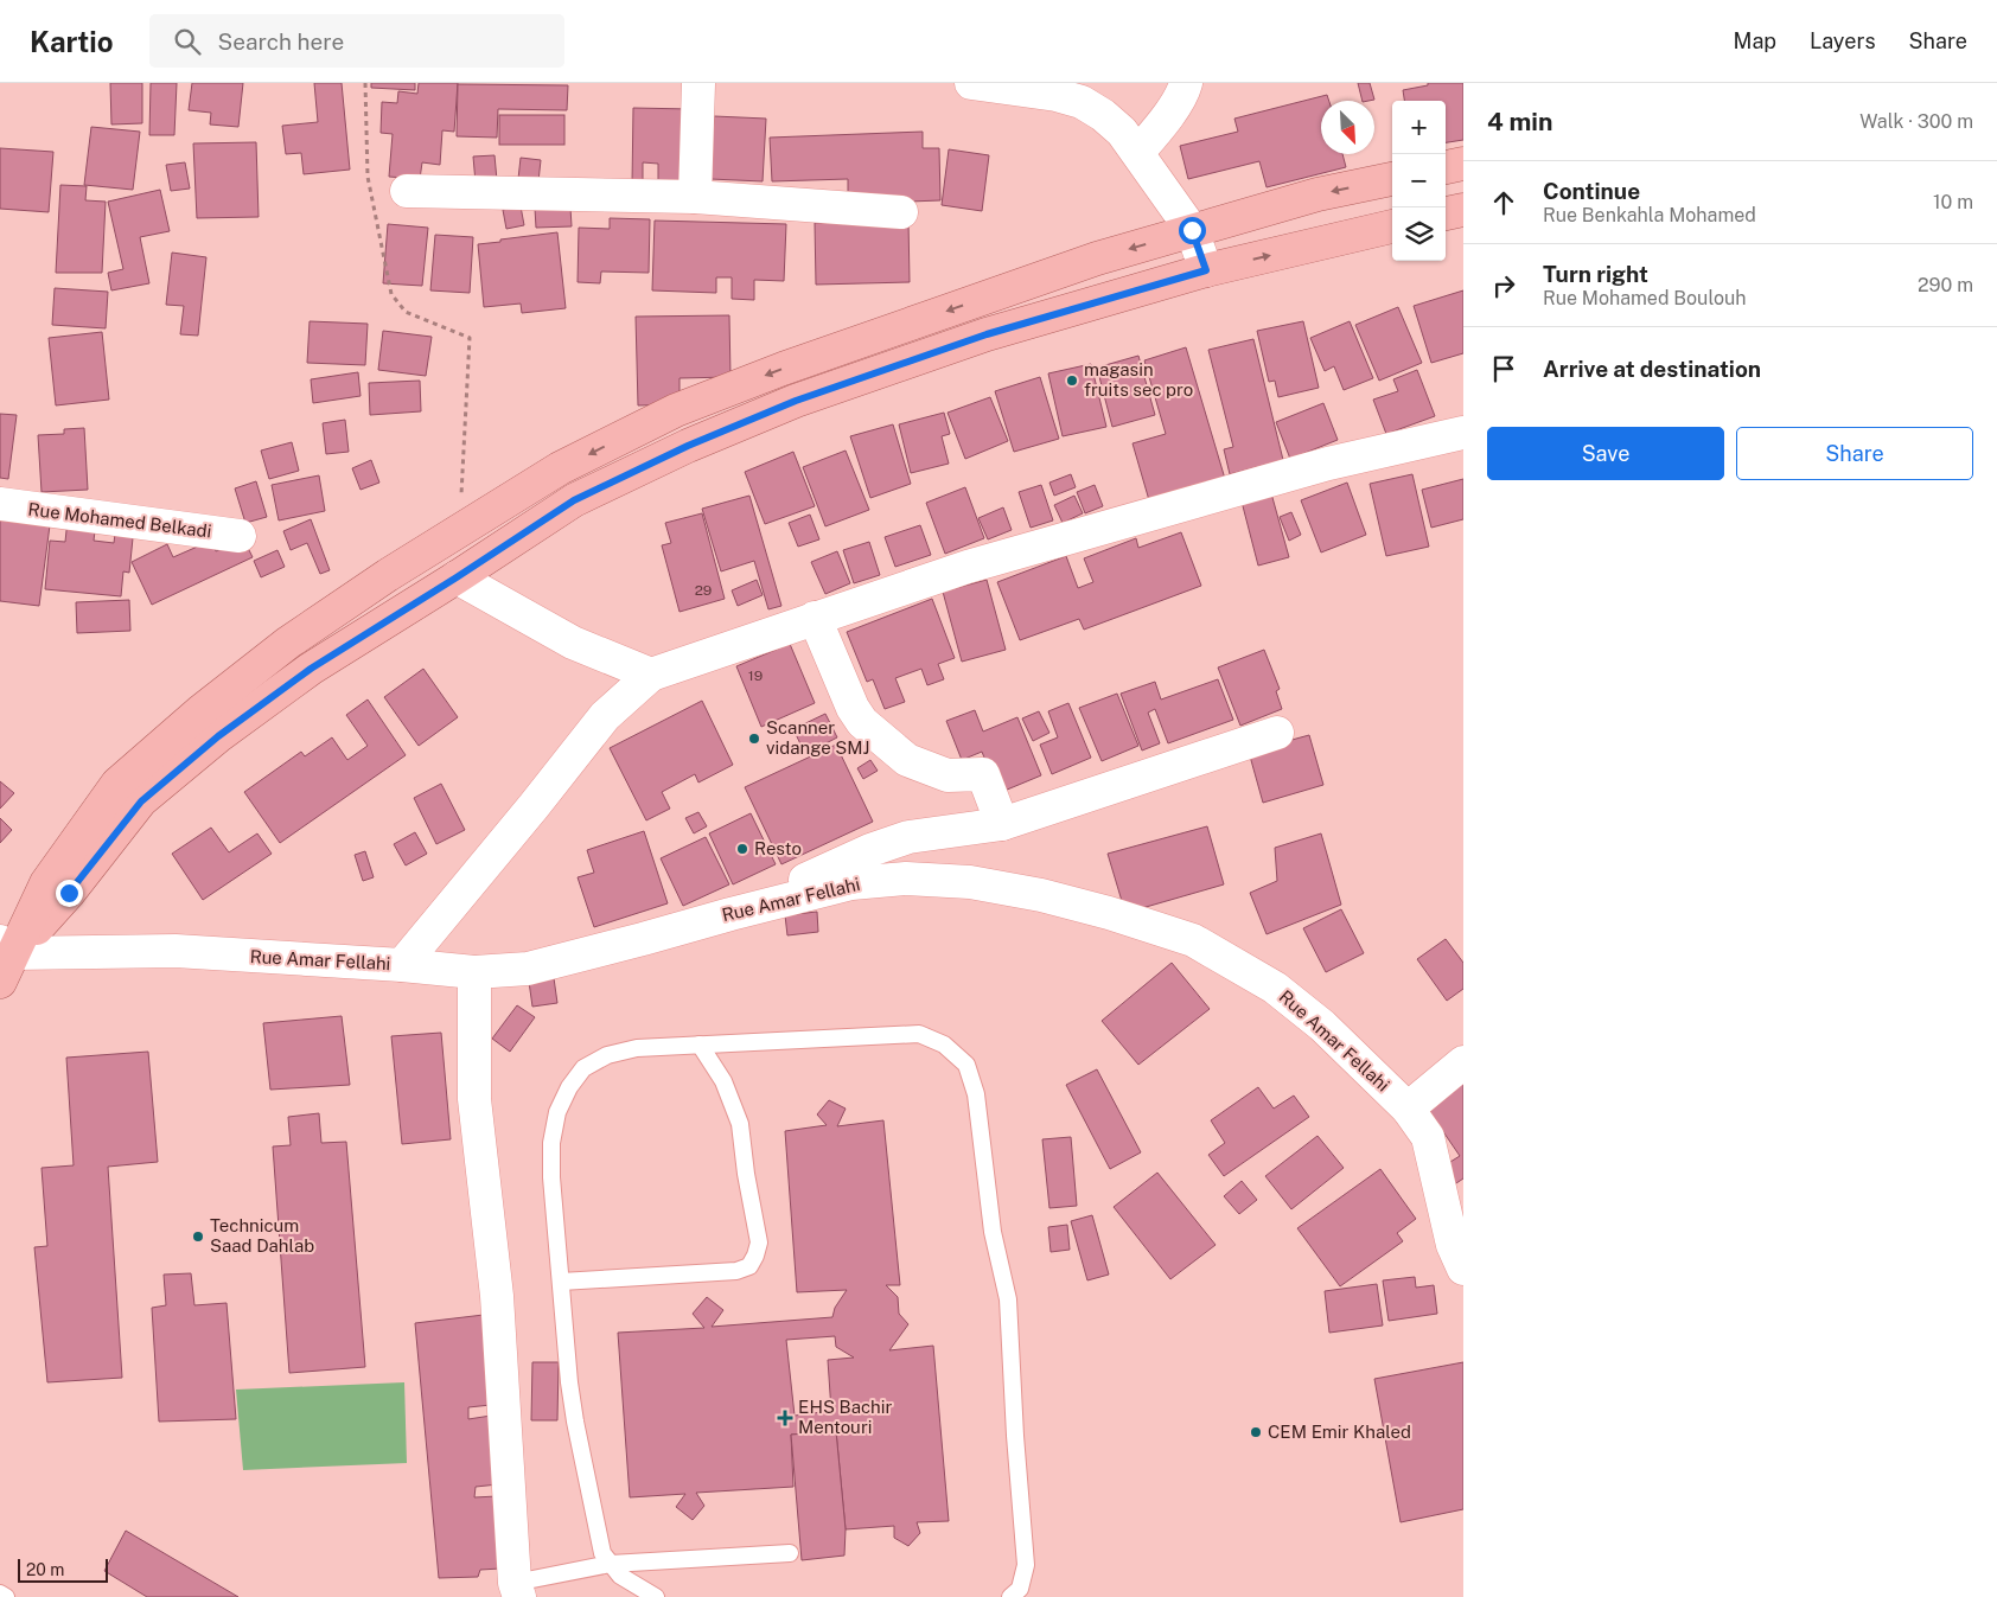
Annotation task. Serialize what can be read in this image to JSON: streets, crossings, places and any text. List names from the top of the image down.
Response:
{
  "streets": {
    "street": ["Rue Mohamed Belkadi", "Rue Amar Fellahi"]
  },
  "places": {
    "other": [
      "magasin fruits sec pro",
      "Scanner vidange SMJ",
      "Resto",
      "Technicum Saad Dahlab",
      "CEM Emir Khaled"
    ],
    "health": ["EHS Bachir Mentouri"]
  },
  "house_numbers": ["29", "19"],
  "scale_bar": "20 m",
  "north": "bottom right",
  "page": {
    "header": "Kartio",
    "search": "Search here",
    "nav": ["Map", "Layers", "Share"],
    "heading": ["4 min", "Walk · 300 m"],
    "map_buttons": ["+", "−"],
    "list": [
      ["Continue", "Rue Benkahla Mohamed", "10 m"],
      ["Turn right", "Rue Mohamed Boulouh", "290 m"],
      "Arrive at destination"
    ],
    "buttons": ["Save", "Share"],
    "scale": "20 m"
  }
}
